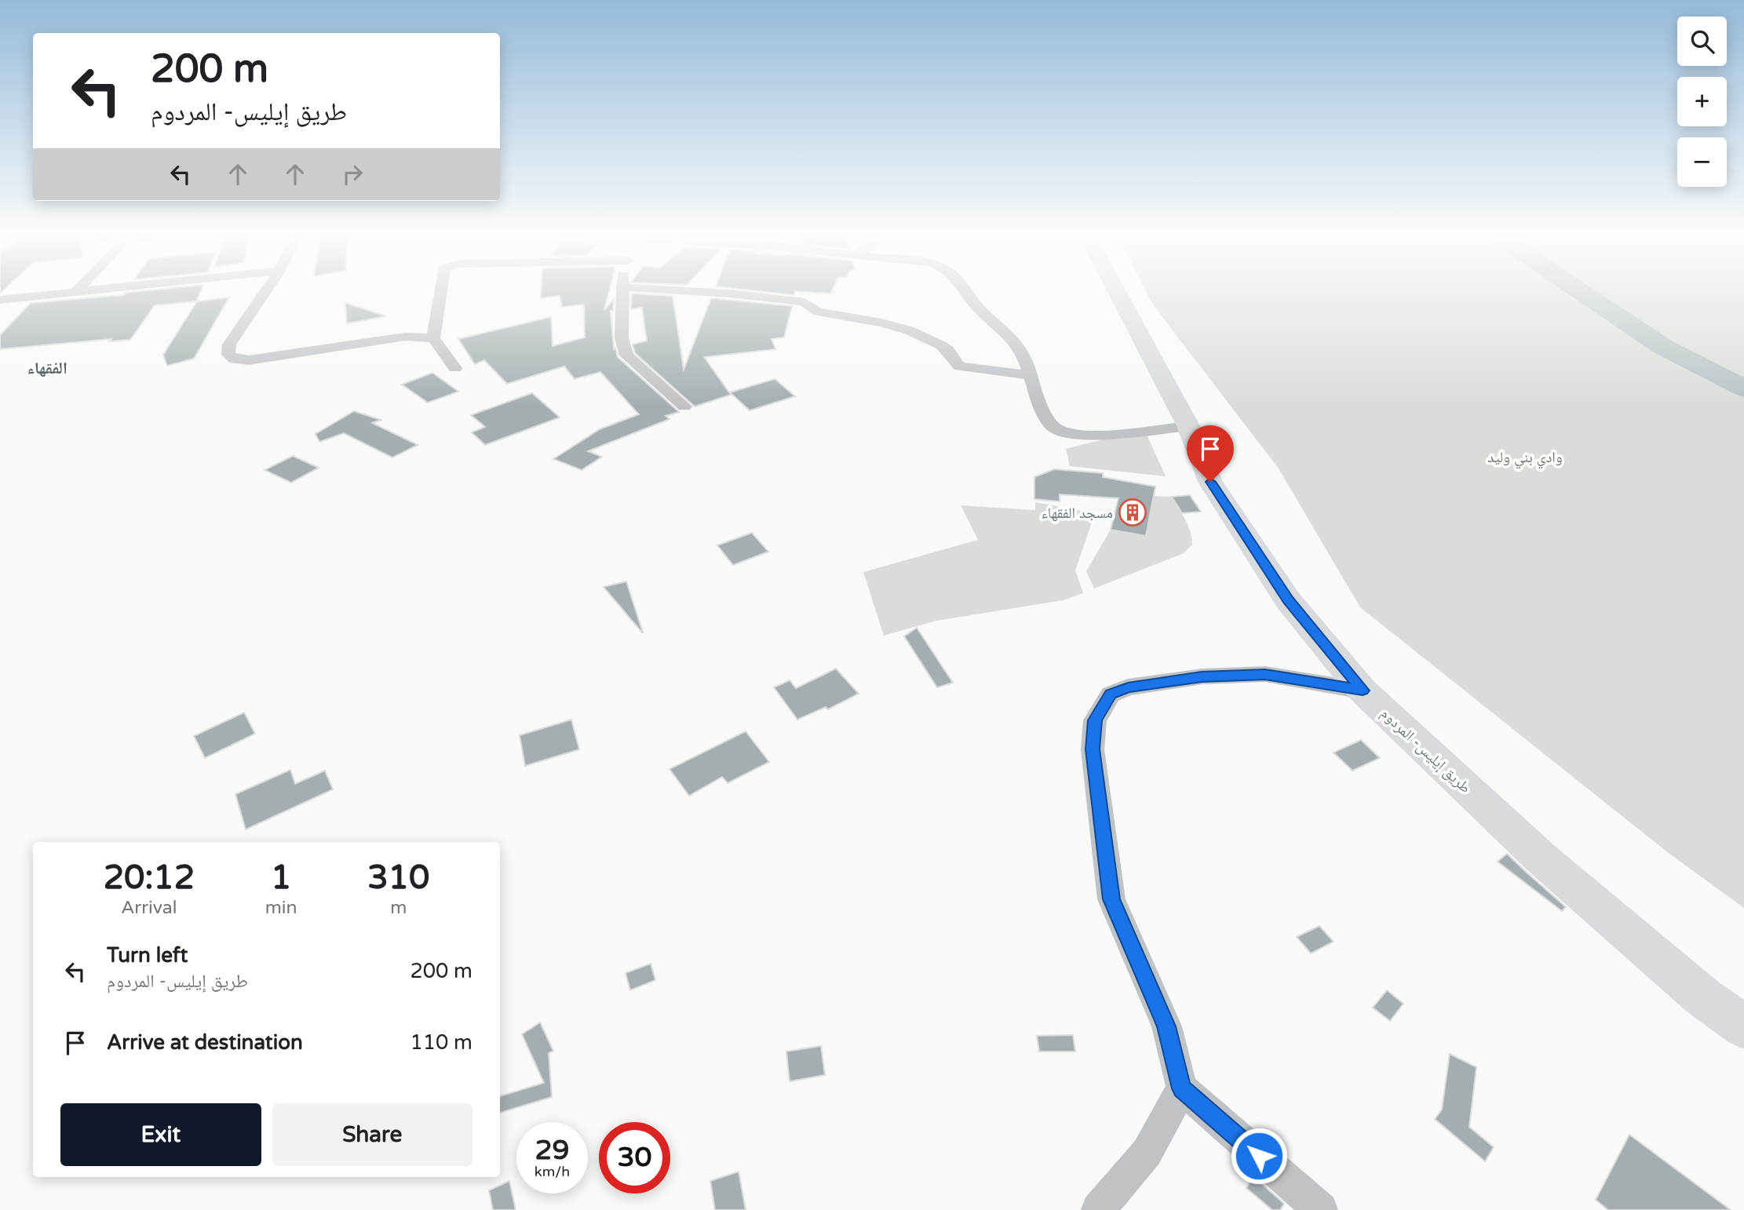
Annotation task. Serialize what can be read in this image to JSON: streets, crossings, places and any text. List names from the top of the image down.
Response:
{
  "streets": {
    "highway": ["طريق إيليس- المردوم"]
  },
  "districts": ["الفقهاء"],
  "parks": ["وادي بني وليد"],
  "places": {
    "building": ["مسجد الفقهاء"]
  },
  "page": {
    "map_buttons": ["+", "−"],
    "turn": ["200 m", "طريق إيليس- المردوم"],
    "eta": [
      "20:12",
      "Arrival",
      "1",
      "min",
      "310",
      "m"
    ],
    "list": [
      {
        "name": "Turn left",
        "note": "طريق إيليس- المردوم",
        "value": "200 m"
      },
      {
        "name": "Arrive at destination",
        "value": "110 m"
      }
    ],
    "buttons": ["Exit", "Share"],
    "speed": "29 km/h",
    "limit": "30"
  }
}
